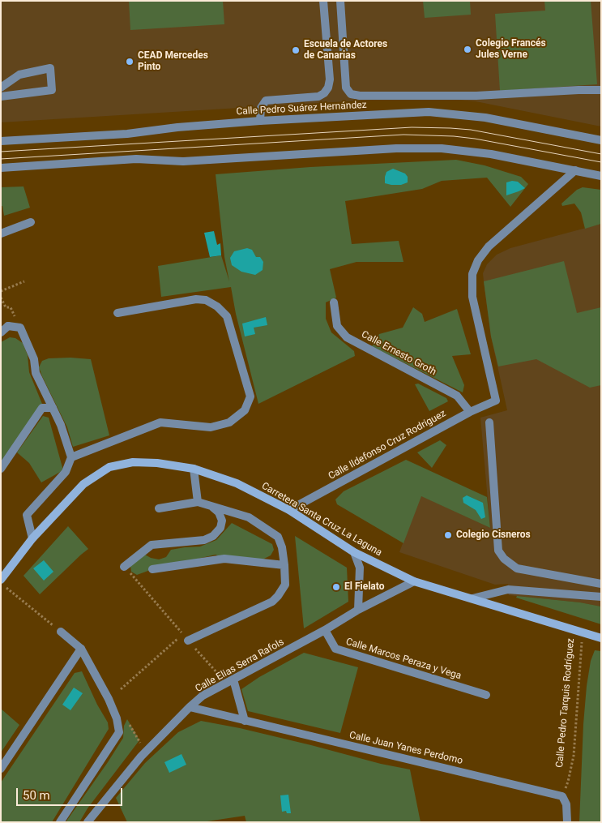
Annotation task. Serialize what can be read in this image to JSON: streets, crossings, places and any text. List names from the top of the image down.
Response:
{
  "streets": {
    "main road": ["Carretera Santa Cruz La Laguna"],
    "street": [
      "Calle Pedro Suárez Hernández",
      "Calle Ernesto Groth",
      "Calle Ildefonso Cruz Rodriguez",
      "Calle Marcos Peraza y Vega",
      "Calle Elias Serra Rafols",
      "Calle Juan Yanes Perdomo"
    ],
    "path": ["Calle Pedro Tarquis Rodríguez"]
  },
  "crossings": [
    ["Calle Ernesto Groth", "Calle Ildefonso Cruz Rodriguez"],
    ["Calle Ildefonso Cruz Rodriguez", "Carretera Santa Cruz La Laguna"],
    ["Carretera Santa Cruz La Laguna", "Calle Elias Serra Rafols"],
    ["Carretera Santa Cruz La Laguna", "Calle Pedro Tarquis Rodríguez"],
    ["Calle Marcos Peraza y Vega", "Calle Elias Serra Rafols"],
    ["Calle Elias Serra Rafols", "Calle Juan Yanes Perdomo"],
    ["Calle Pedro Tarquis Rodríguez", "Calle Juan Yanes Perdomo"]
  ],
  "places": [
    "Colegio Francés Jules Verne",
    "Escuela de Actores de Canarias",
    "CEAD Mercedes Pinto",
    "Colegio Cisneros",
    "El Fielato"
  ],
  "scale_bar": "50 m"
}
